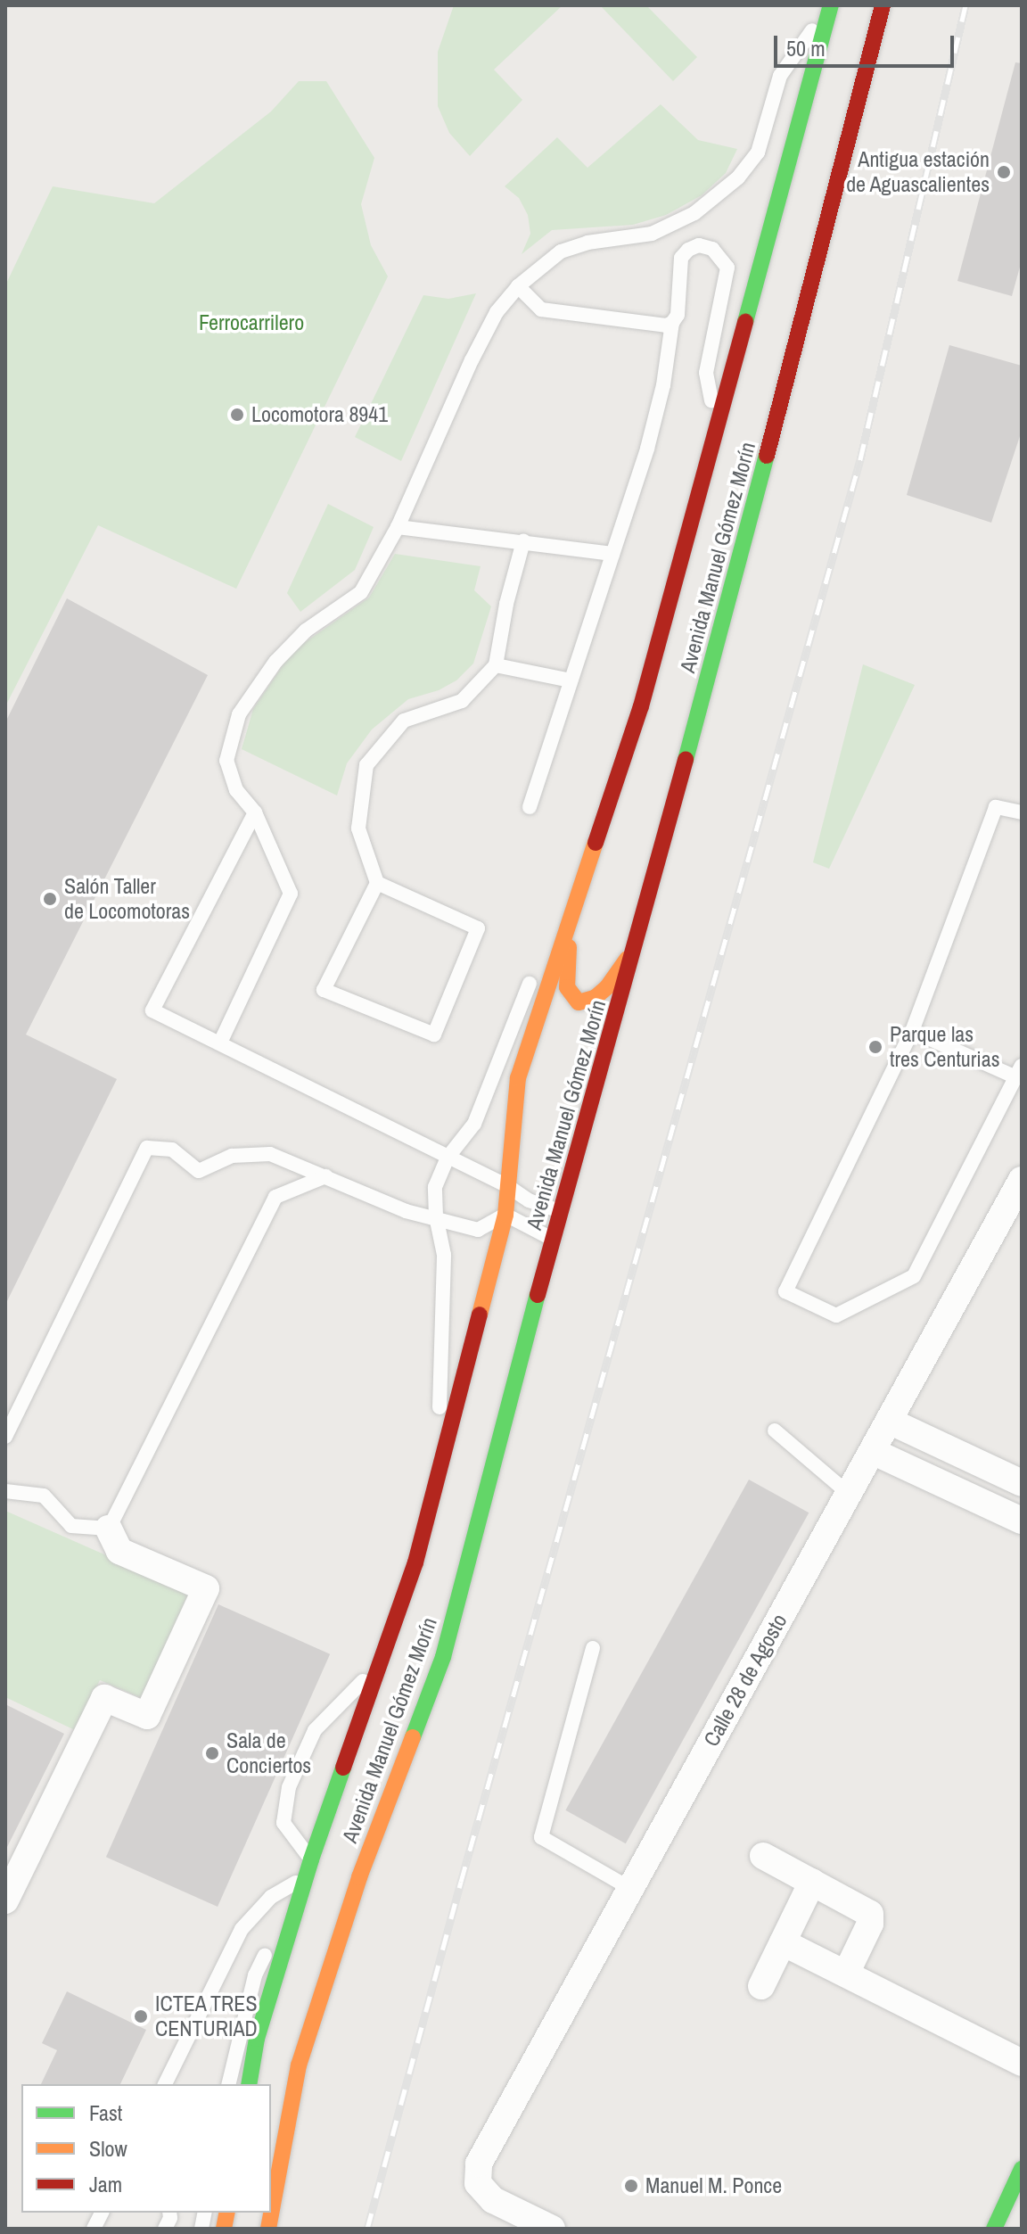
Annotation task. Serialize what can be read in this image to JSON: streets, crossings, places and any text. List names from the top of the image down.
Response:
{
  "streets": {
    "main road": ["Avenida Manuel Gómez Morín"],
    "street": ["Calle 28 de Agosto"]
  },
  "parks": ["Ferrocarrilero"],
  "places": [
    "Antigua estación de Aguascalientes",
    "Locomotora 8941",
    "Salón Taller de Locomotoras",
    "Parque las tres Centurias",
    "Sala de Conciertos",
    "ICTEA TRES CENTURIAD",
    "Manuel M. Ponce"
  ],
  "legend": ["Fast", "Slow", "Jam"],
  "scale_bar": "50 m"
}
